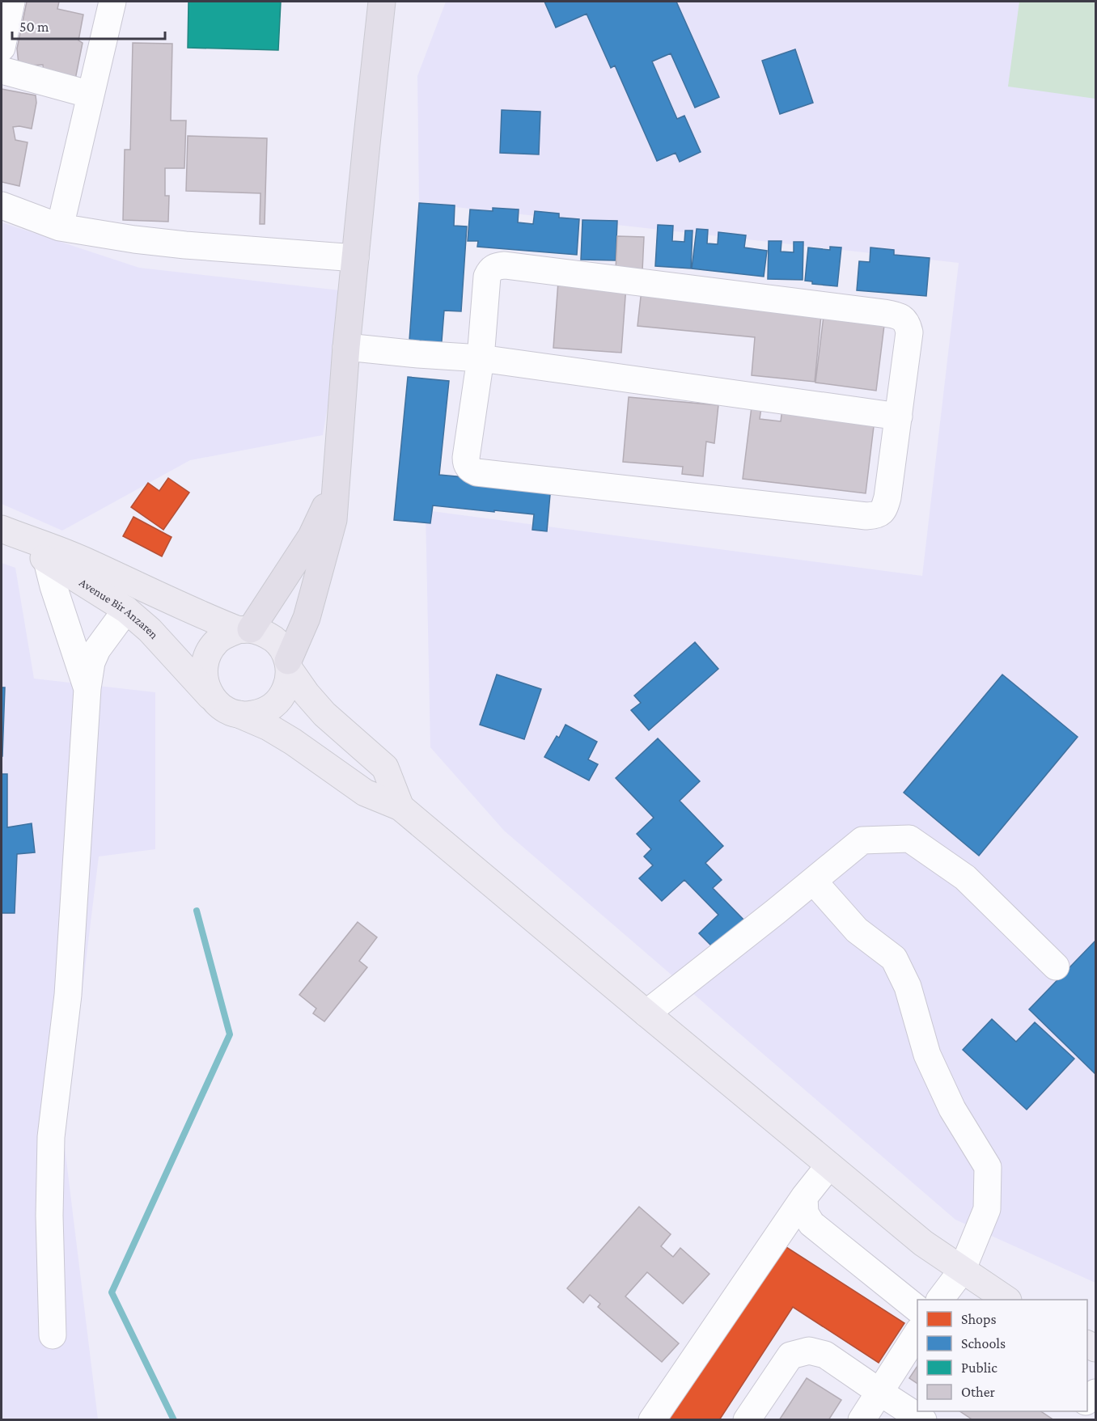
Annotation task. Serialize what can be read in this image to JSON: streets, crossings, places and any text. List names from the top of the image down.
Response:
{
  "streets": {
    "main road": ["Avenue Bir Anzaren"]
  },
  "legend": [
    "Shops",
    "Schools",
    "Public",
    "Other"
  ],
  "scale_bar": "50 m"
}
